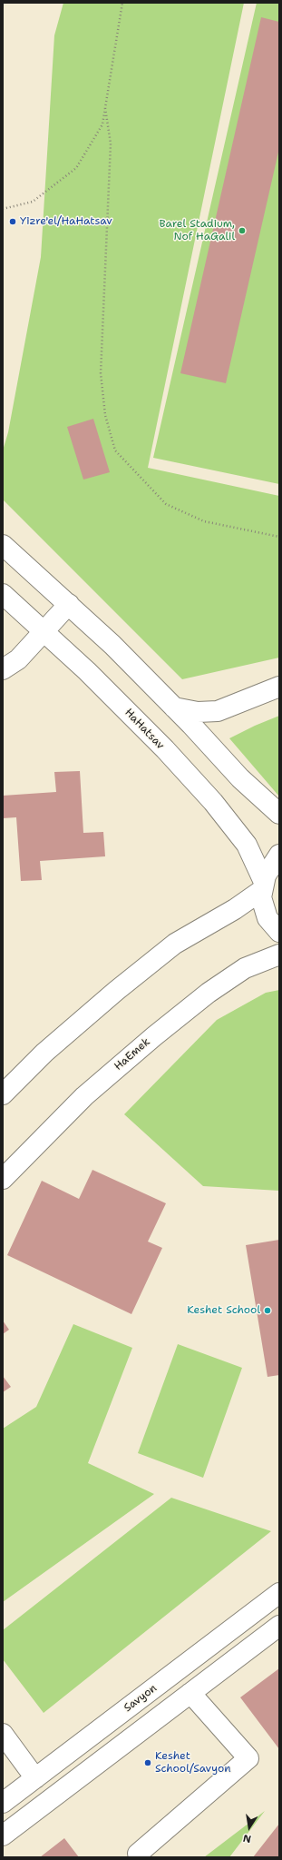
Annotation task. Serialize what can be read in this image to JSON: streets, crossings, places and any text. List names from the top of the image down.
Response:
{
  "streets": {
    "street": ["HaHatsav", "HaEmek", "Savyon"]
  },
  "places": [
    "Yizre'el/HaHatsav",
    "Barel Stadium, Nof HaGalil",
    "Keshet School",
    "Keshet School/Savyon"
  ],
  "north": "bottom"
}
